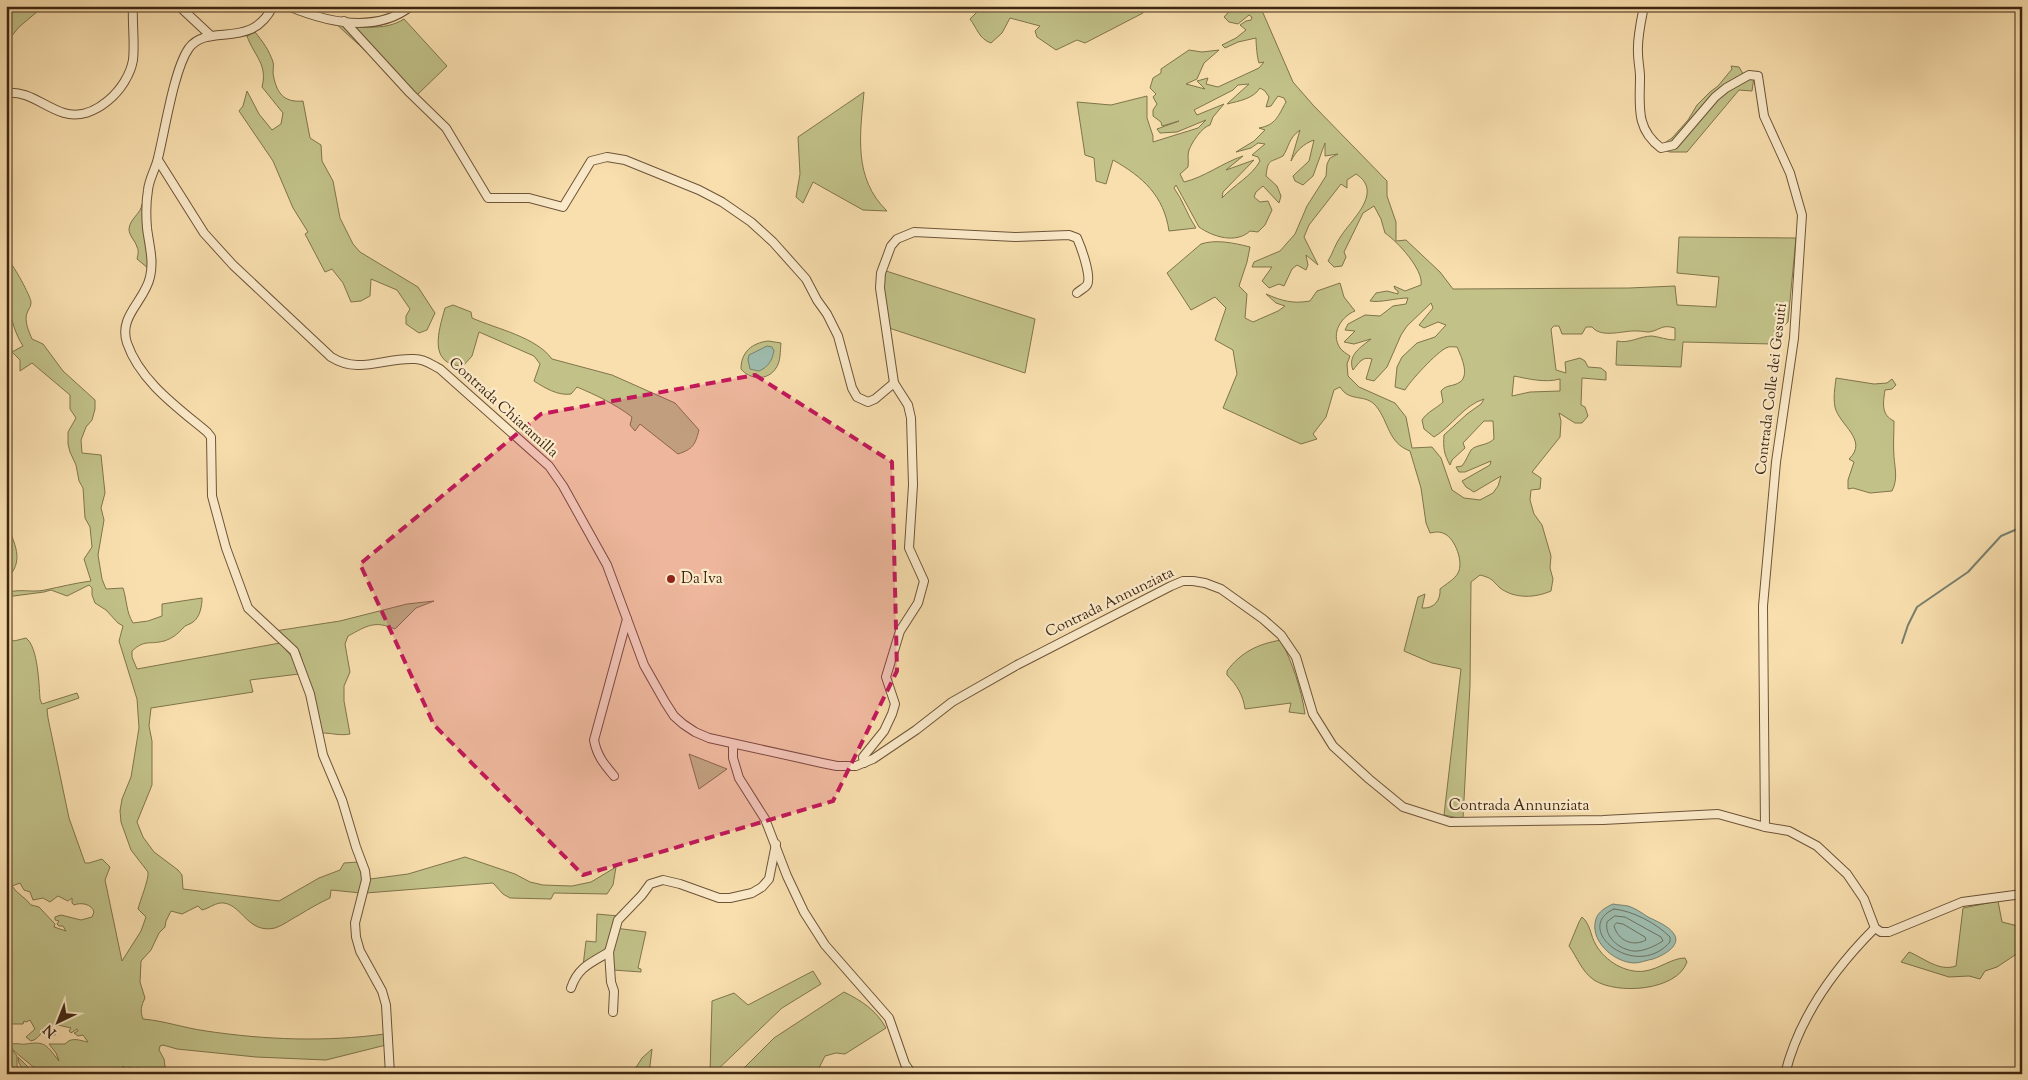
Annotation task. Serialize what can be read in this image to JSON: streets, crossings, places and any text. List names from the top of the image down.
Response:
{
  "streets": {
    "street": ["Contrada Colle dei Gesuiti", "Contrada Chiaramilla", "Contrada Annunziata"]
  },
  "crossings": [
    ["Contrada Colle dei Gesuiti", "Contrada Annunziata"],
    ["Contrada Chiaramilla", "Contrada Annunziata"]
  ],
  "places": ["Da Iva"],
  "north": "bottom left"
}
